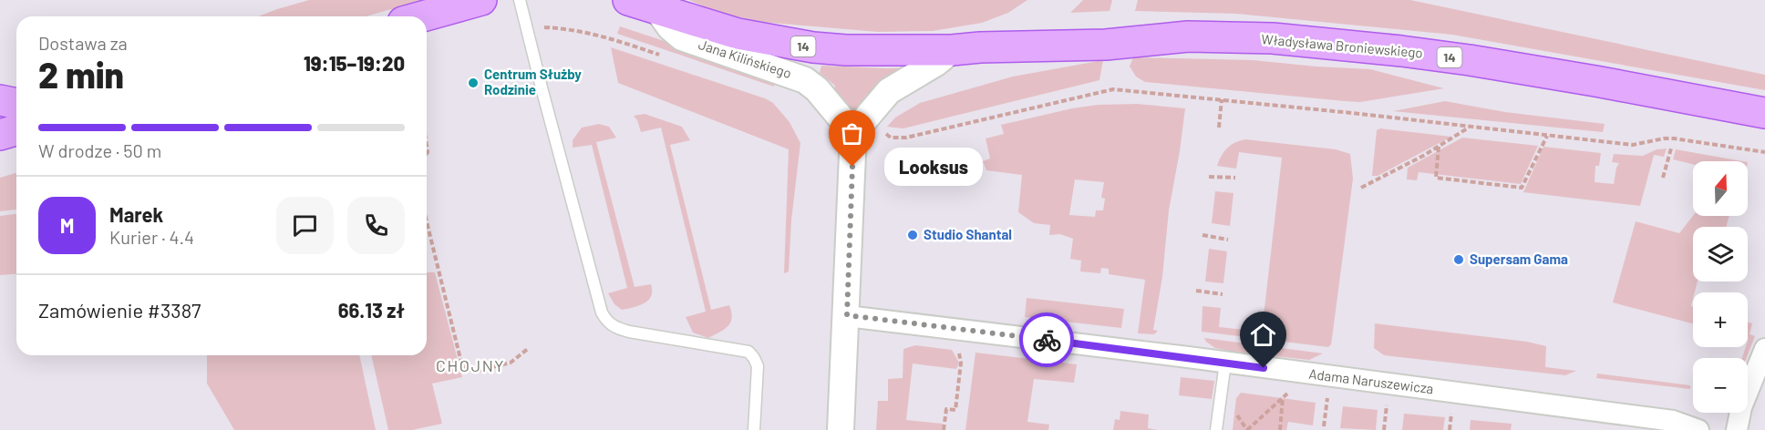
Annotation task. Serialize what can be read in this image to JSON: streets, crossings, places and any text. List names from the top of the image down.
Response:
{
  "streets": {
    "main road": ["14", "Władysława Broniewskiego"],
    "street": ["Jana Kilińskiego", "Adama Naruszewicza"]
  },
  "crossings": [
    ["14", "Władysława Broniewskiego"],
    ["14", "Jana Kilińskiego"]
  ],
  "districts": ["CHOJNY"],
  "places": [
    "Centrum Służby Rodzinie",
    "Looksus",
    "Studio Shantal",
    "Supersam Gama"
  ],
  "north": "top",
  "page": {
    "heading": ["2 min", "Dostawa za", "19:15–19:20"],
    "panel": [
      "Marek",
      "Kurier · 4.4",
      "Zamówienie #3387",
      "66.13 zł"
    ],
    "bar": "W drodze · 50 m",
    "bubble": "Looksus",
    "map_buttons": ["+", "−"],
    "round": "M"
  }
}
